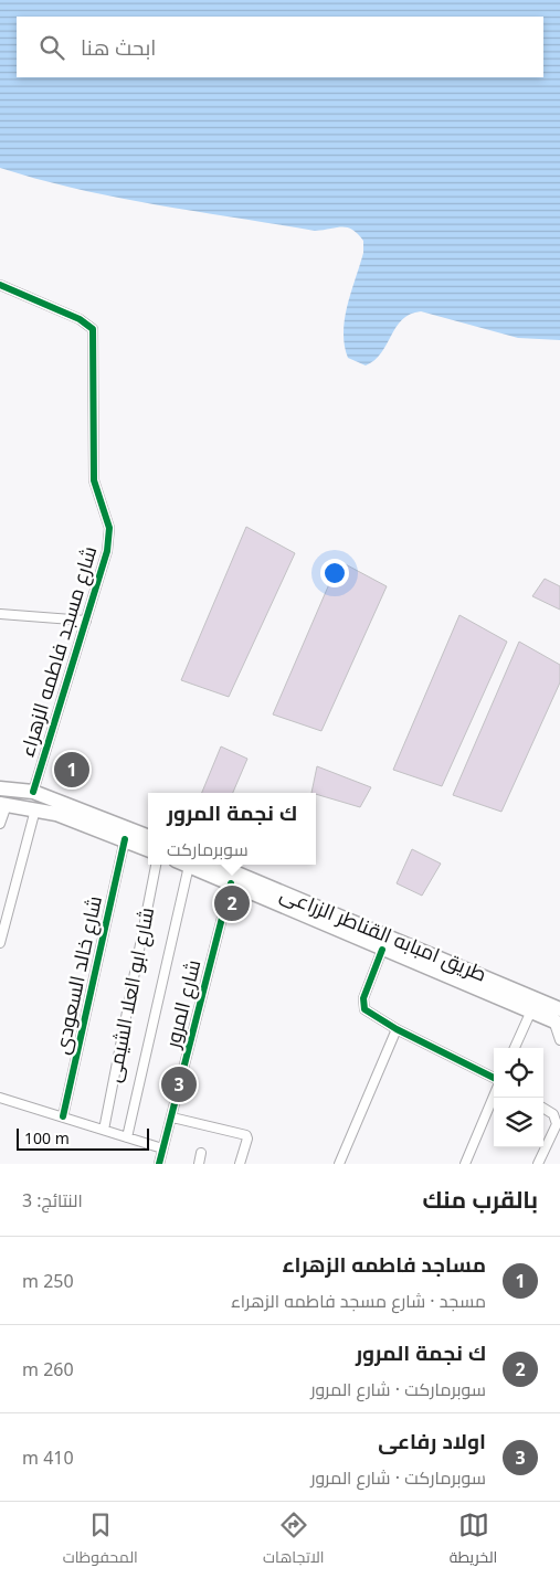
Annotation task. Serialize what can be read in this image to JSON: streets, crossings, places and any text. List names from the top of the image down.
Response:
{
  "streets": {
    "main road": ["طريق امبابه القناطر الزراعى"],
    "street": [
      "شارع مسجد فاطمه الزهراء",
      "شارع خالد السعودى",
      "شارع ابو العلا الشيمى",
      "شارع المرور"
    ]
  },
  "crossings": [
    ["طريق امبابه القناطر الزراعى", "شارع المرور"]
  ],
  "scale_bar": "100 m",
  "page": {
    "search": "ابحث هنا",
    "pins": ["1", "2", "3"],
    "popup": ["ك نجمة المرور", "سوبرماركت"],
    "scale": "100 m",
    "heading": ["بالقرب منك", "النتائج: 3"],
    "list": [
      {
        "mark": "1",
        "name": "مساجد فاطمه الزهراء",
        "note": "مسجد · شارع مسجد فاطمه الزهراء",
        "value": "250 m"
      },
      {
        "mark": "2",
        "name": "ك نجمة المرور",
        "note": "سوبرماركت · شارع المرور",
        "value": "260 m"
      },
      {
        "mark": "3",
        "name": "اولاد رفاعى",
        "note": "سوبرماركت · شارع المرور",
        "value": "410 m"
      }
    ],
    "nav": ["الخريطة", "الاتجاهات", "المحفوظات"]
  }
}
